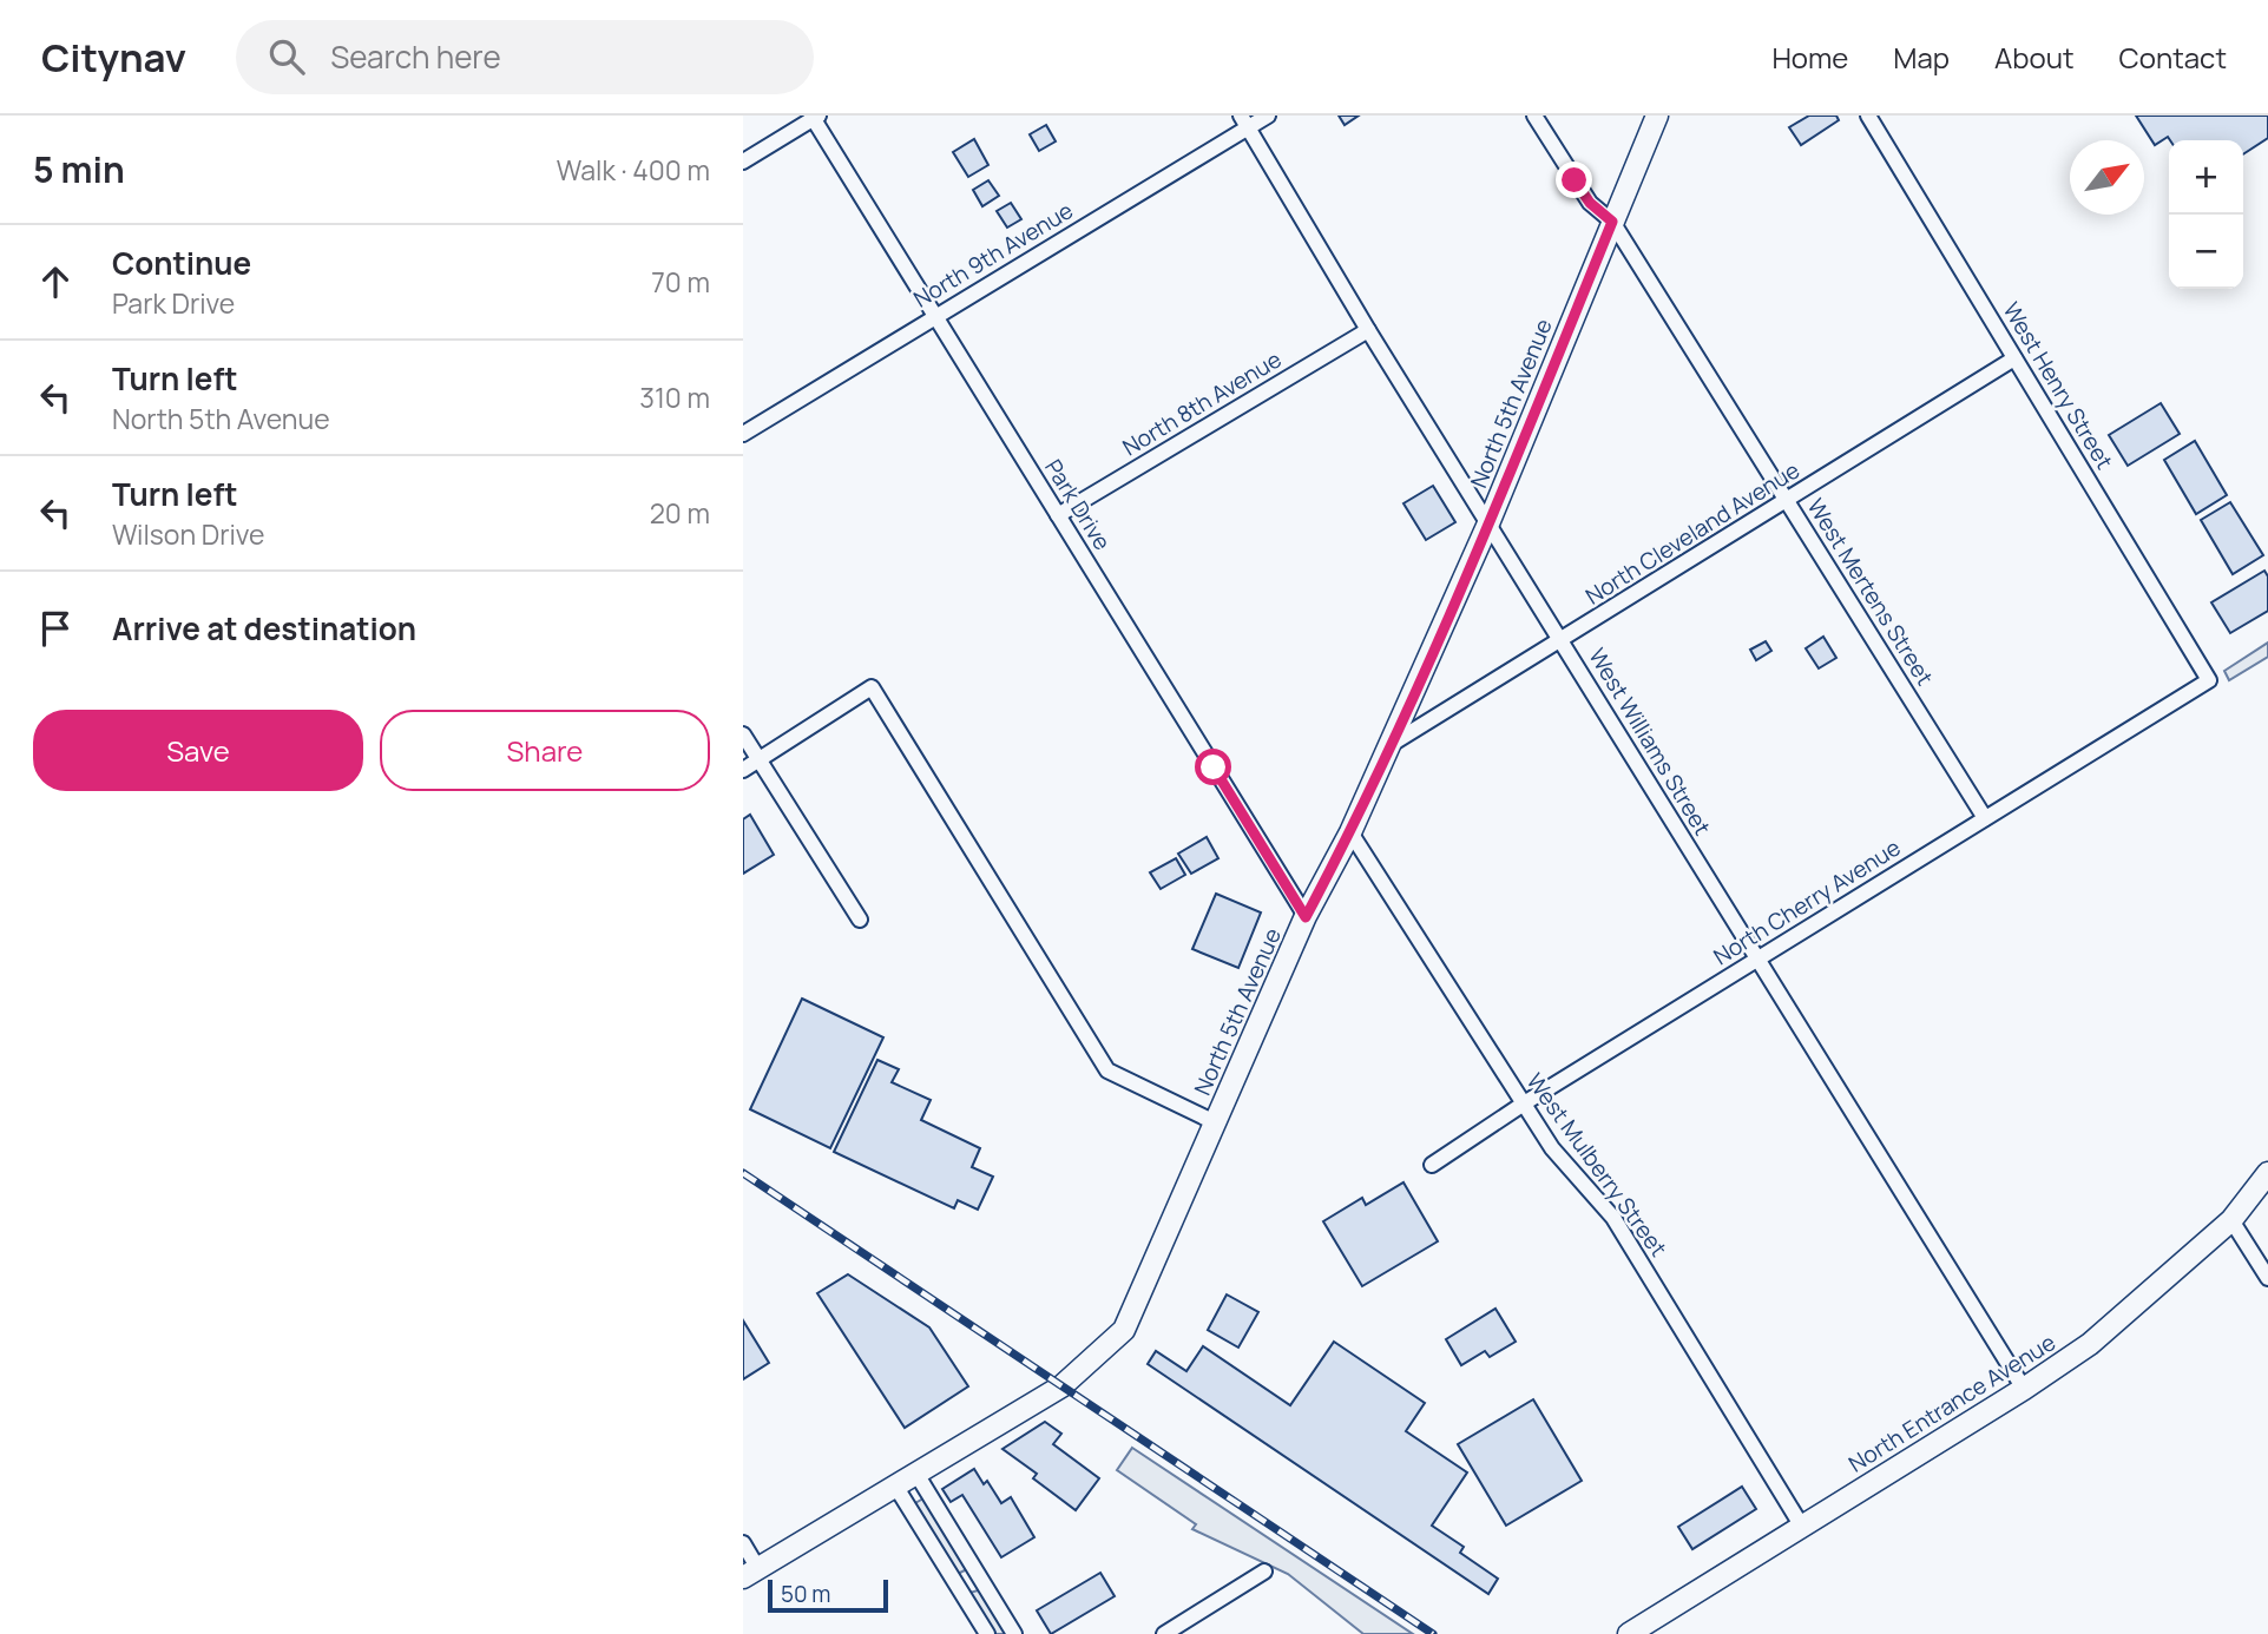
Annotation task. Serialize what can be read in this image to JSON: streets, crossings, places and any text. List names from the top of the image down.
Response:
{
  "streets": {
    "street": [
      "North 9th Avenue",
      "West Henry Street",
      "North 8th Avenue",
      "North 5th Avenue",
      "Park Drive",
      "North Cleveland Avenue",
      "West Mertens Street",
      "West Williams Street",
      "North Cherry Avenue",
      "West Mulberry Street",
      "North Entrance Avenue"
    ]
  },
  "crossings": [
    ["North 9th Avenue", "Park Drive"],
    ["North 9th Avenue", "West Williams Street"],
    ["West Henry Street", "North Cleveland Avenue"],
    ["West Henry Street", "North Cherry Avenue"],
    ["North 8th Avenue", "Park Drive"],
    ["North 8th Avenue", "West Williams Street"],
    ["North 5th Avenue", "Park Drive"],
    ["North 5th Avenue", "North Cleveland Avenue"],
    ["North 5th Avenue", "West Mertens Street"],
    ["North 5th Avenue", "West Williams Street"],
    ["North 5th Avenue", "West Mulberry Street"],
    ["North Cleveland Avenue", "West Mertens Street"],
    ["North Cleveland Avenue", "West Williams Street"],
    ["West Mertens Street", "North Cherry Avenue"],
    ["West Williams Street", "North Cherry Avenue"],
    ["West Williams Street", "North Entrance Avenue"],
    ["North Cherry Avenue", "West Mulberry Street"],
    ["West Mulberry Street", "North Entrance Avenue"]
  ],
  "scale_bar": "50 m",
  "north": "top right",
  "page": {
    "header": "Citynav",
    "search": "Search here",
    "nav": [
      "Home",
      "Map",
      "About",
      "Contact"
    ],
    "heading": ["5 min", "Walk · 400 m"],
    "map_buttons": ["+", "−"],
    "list": [
      ["Continue", "Park Drive", "70 m"],
      ["Turn left", "North 5th Avenue", "310 m"],
      ["Turn left", "Wilson Drive", "20 m"],
      "Arrive at destination"
    ],
    "buttons": ["Save", "Share"],
    "scale": "50 m"
  }
}
